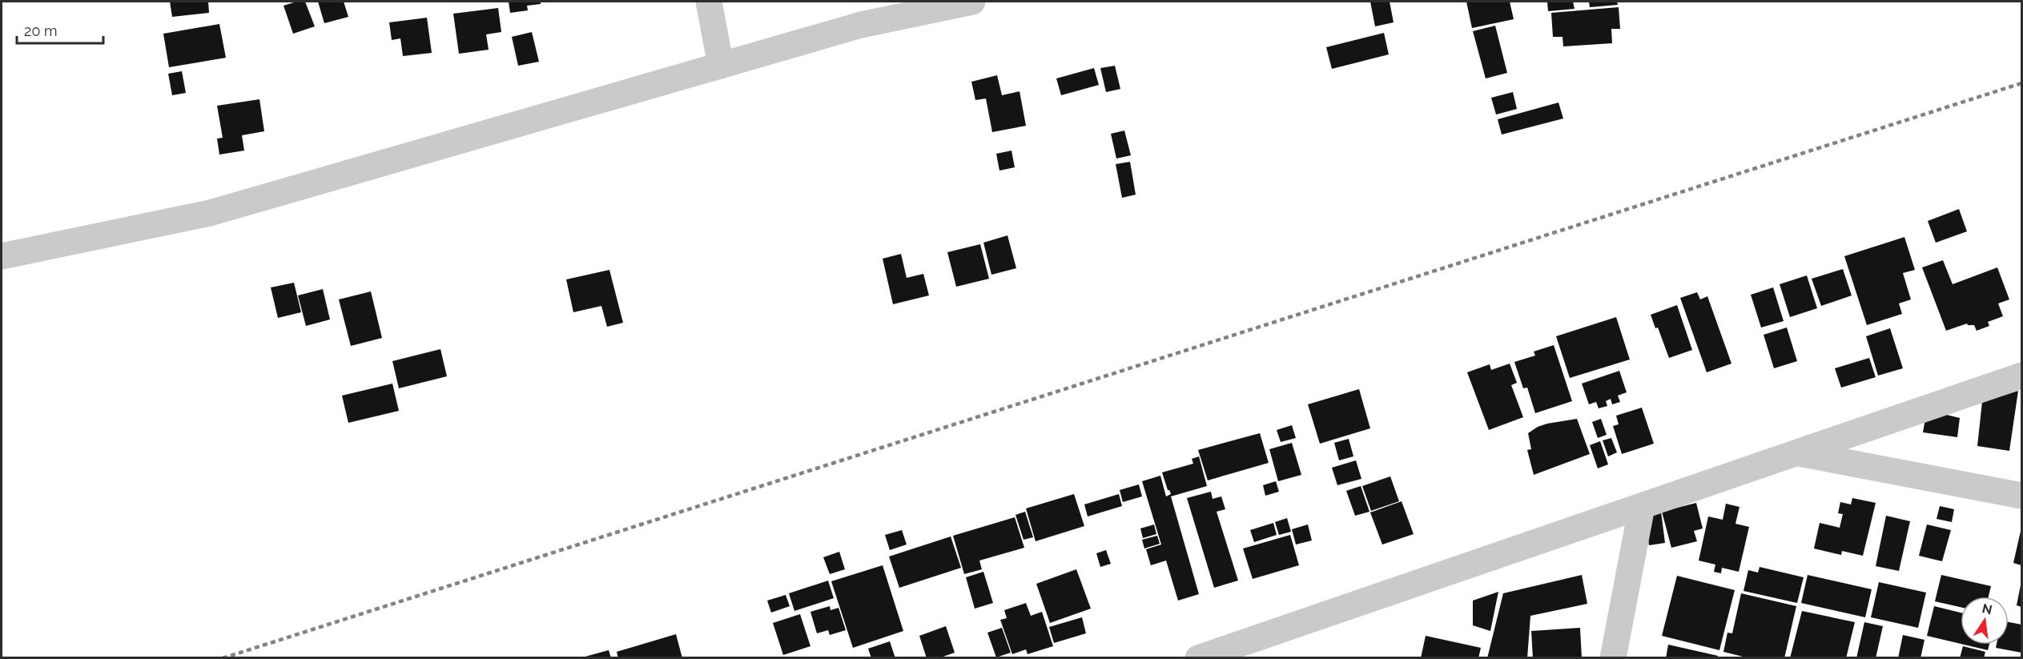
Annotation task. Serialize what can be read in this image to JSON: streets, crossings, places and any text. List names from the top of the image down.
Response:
{
  "scale_bar": "20 m",
  "north": "top"
}
